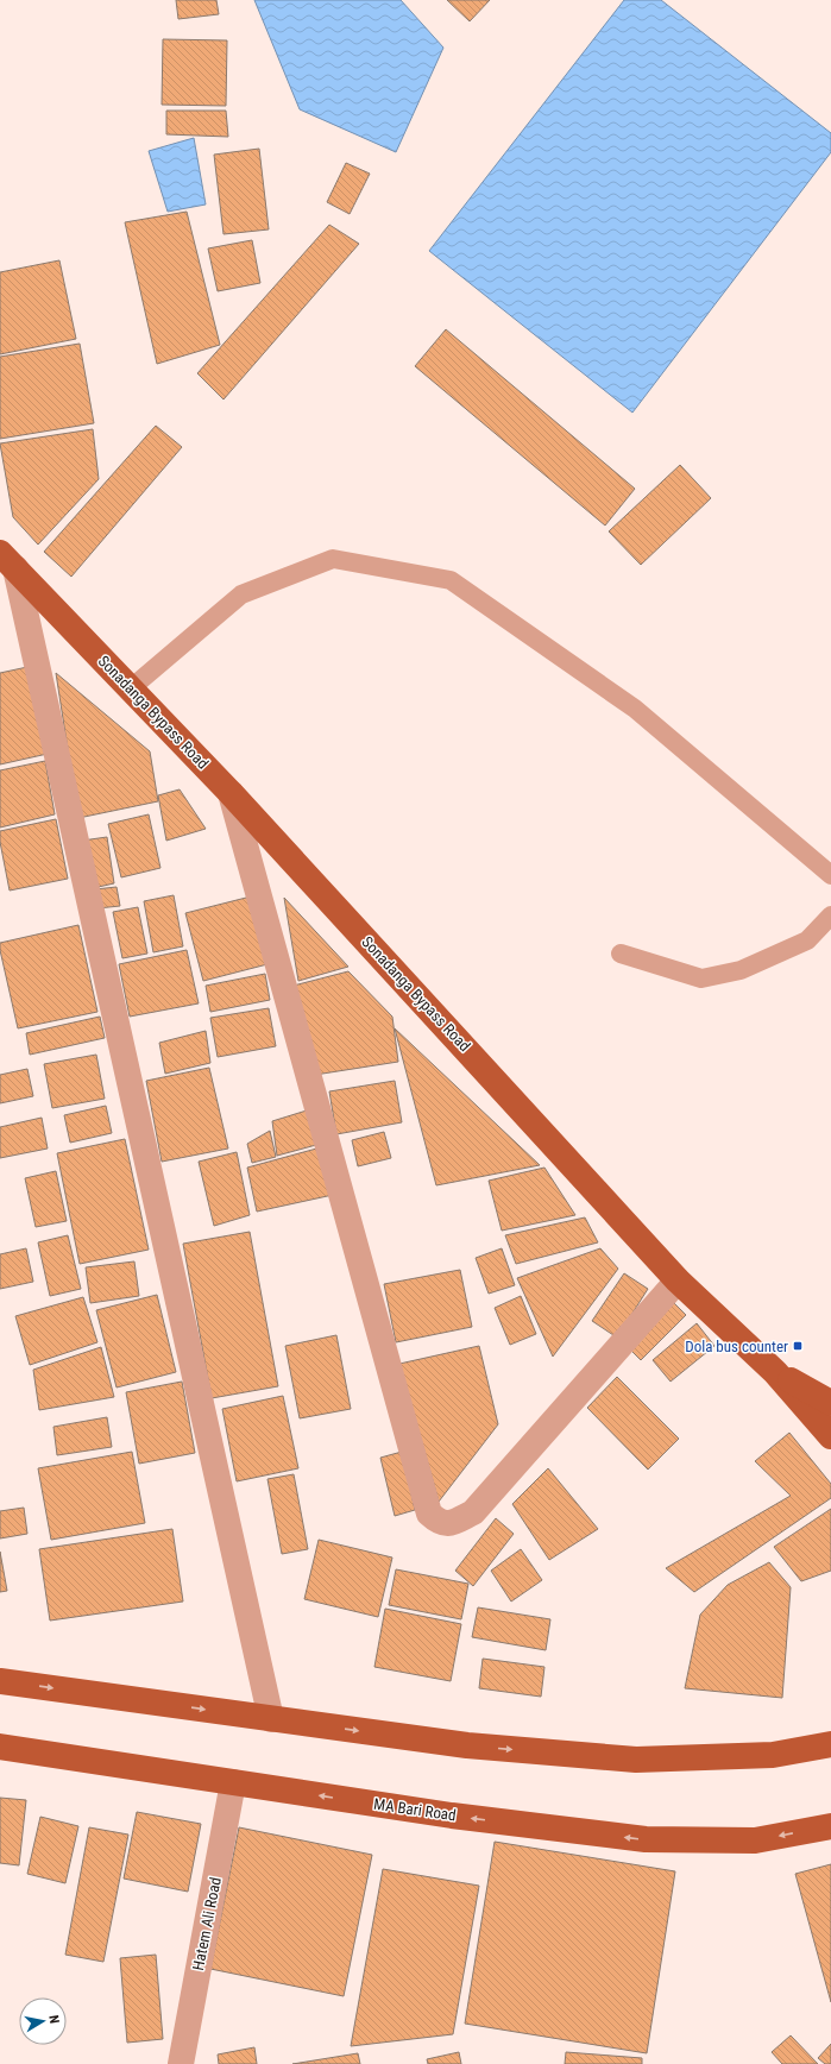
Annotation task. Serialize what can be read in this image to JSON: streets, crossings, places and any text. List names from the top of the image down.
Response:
{
  "streets": {
    "main road": ["Sonadanga Bypass Road", "MA Bari Road"],
    "street": ["Hatem Ali Road"]
  },
  "crossings": [
    ["MA Bari Road", "Hatem Ali Road"]
  ],
  "places": {
    "transit": ["Dola bus counter"]
  },
  "north": "right"
}
